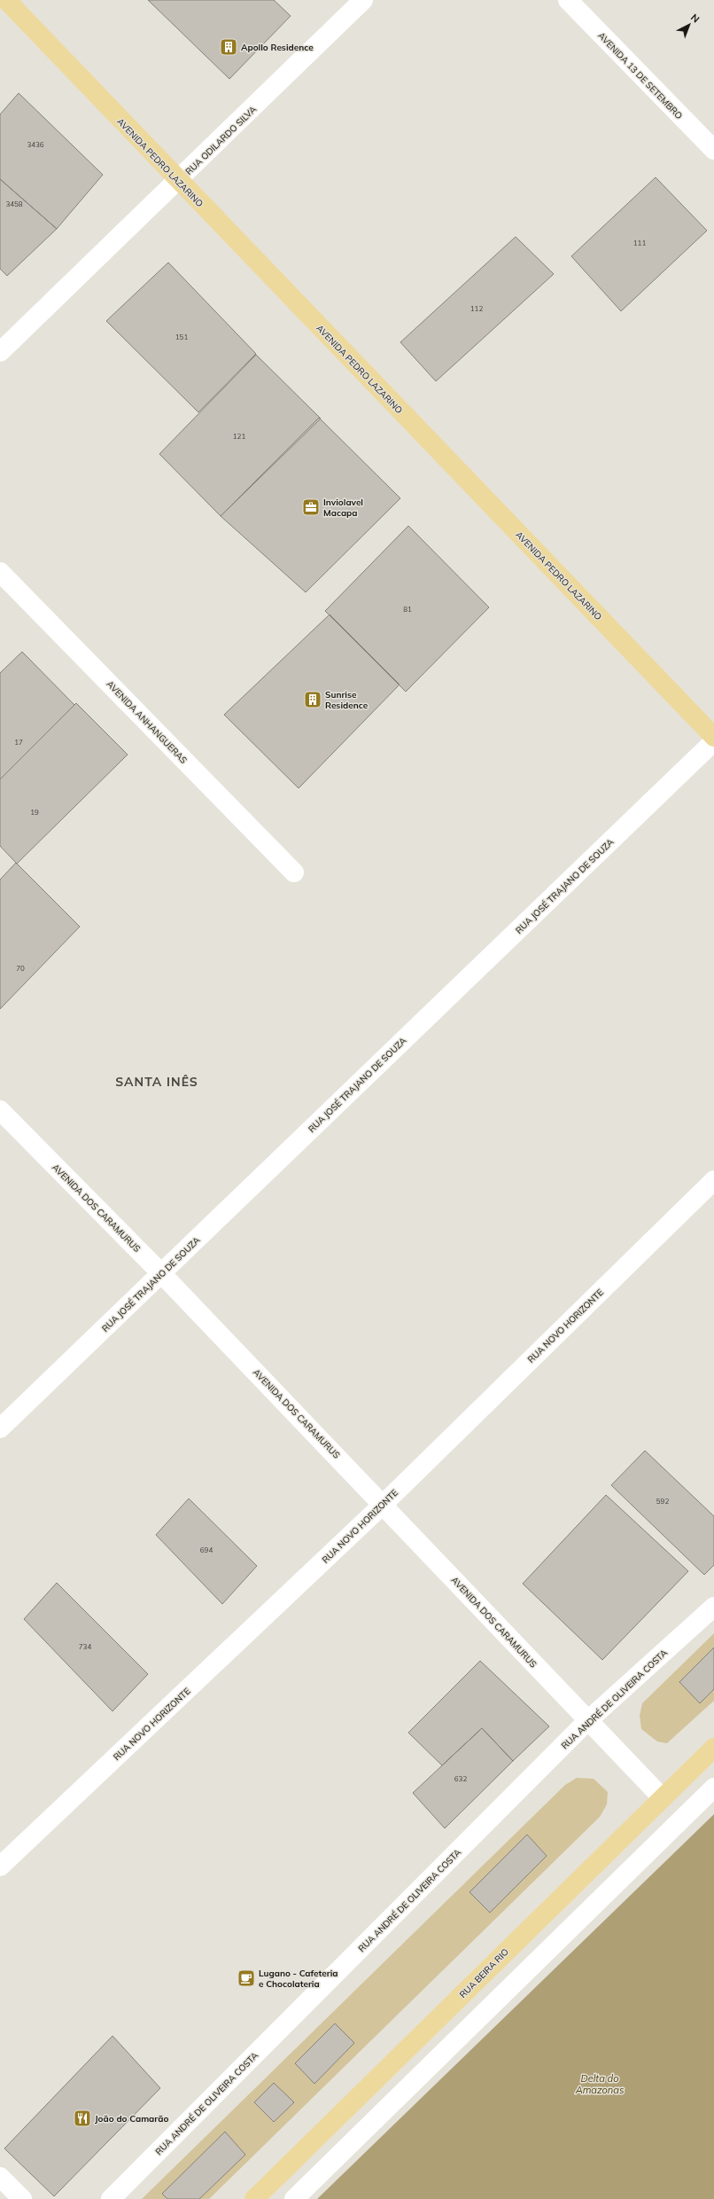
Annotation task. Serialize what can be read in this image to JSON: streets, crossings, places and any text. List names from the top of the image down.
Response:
{
  "streets": {
    "main road": ["AVENIDA PEDRO LAZARINO", "RUA BEIRA RIO"],
    "street": [
      "AVENIDA 13 DE SETEMBRO",
      "RUA ODILARDO SILVA",
      "AVENIDA ANHANGUERAS",
      "RUA JOSÉ TRAJANO DE SOUZA",
      "AVENIDA DOS CARAMURUS",
      "RUA NOVO HORIZONTE",
      "RUA ANDRÉ DE OLIVEIRA COSTA"
    ]
  },
  "crossings": [
    ["RUA ODILARDO SILVA", "AVENIDA PEDRO LAZARINO"],
    ["RUA JOSÉ TRAJANO DE SOUZA", "AVENIDA DOS CARAMURUS"],
    ["AVENIDA DOS CARAMURUS", "RUA NOVO HORIZONTE"],
    ["AVENIDA DOS CARAMURUS", "RUA ANDRÉ DE OLIVEIRA COSTA"],
    ["AVENIDA DOS CARAMURUS", "RUA BEIRA RIO"]
  ],
  "districts": ["SANTA INÊS"],
  "water": ["Delta do Amazonas"],
  "places": {
    "building": ["Apollo Residence", "Sunrise Residence"],
    "office": ["Inviolavel Macapa"],
    "cafe": ["Lugano - Cafeteria e Chocolateria"],
    "restaurant": ["João do Camarão"]
  },
  "house_numbers": [
    "3436",
    "3458",
    "111",
    "112",
    "151",
    "121",
    "81",
    "17",
    "19",
    "70",
    "592",
    "694",
    "734",
    "632"
  ],
  "north": "top right"
}
